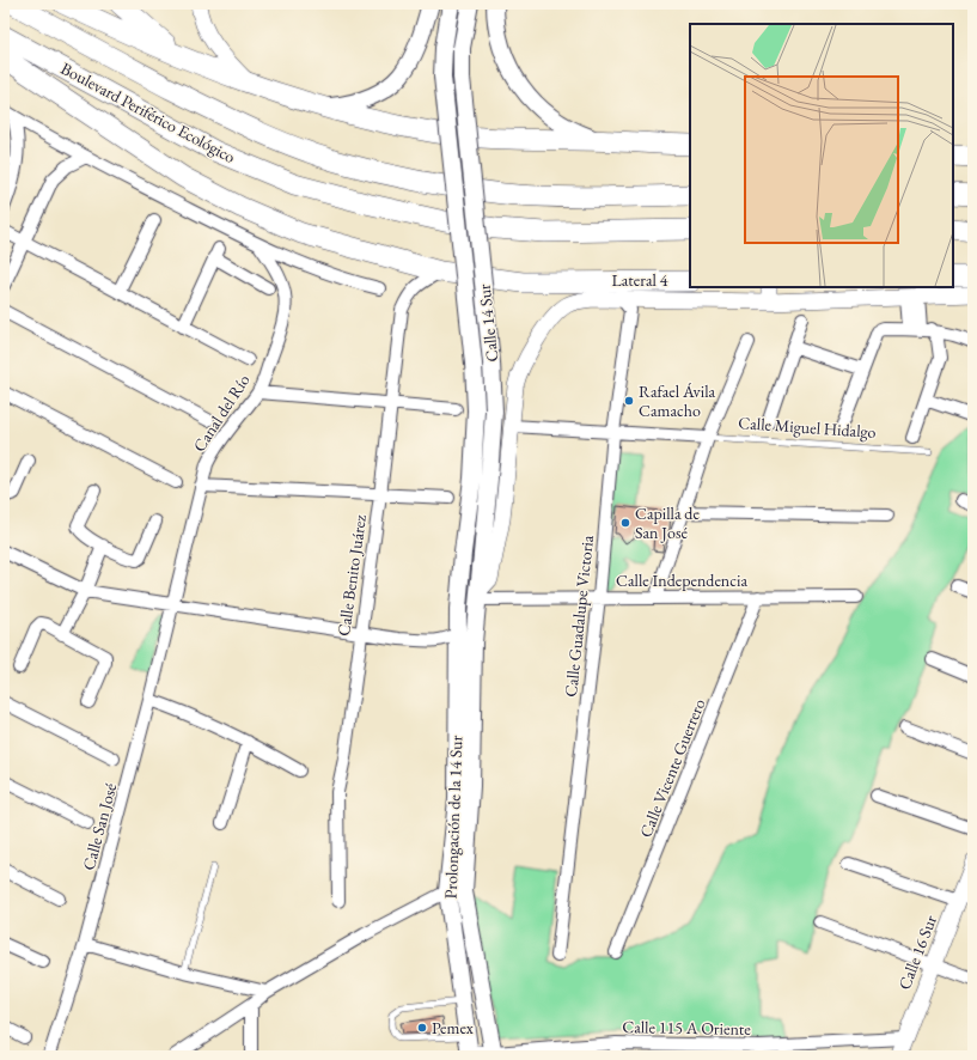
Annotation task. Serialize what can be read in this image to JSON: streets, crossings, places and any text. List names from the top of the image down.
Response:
{
  "streets": {
    "highway": ["Boulevard Periférico Ecológico"],
    "main road": ["Calle 14 Sur", "Prolongación de la 14 Sur"],
    "street": [
      "Lateral 4",
      "Canal del Río",
      "Calle Miguel Hidalgo",
      "Calle Benito Juárez",
      "Calle Independencia",
      "Calle Guadalupe Victoria",
      "Calle Vicente Guerrero",
      "Calle San José",
      "Calle 16 Sur",
      "Calle 115 A Oriente"
    ]
  },
  "crossings": [
    ["Lateral 4", "Calle 14 Sur"],
    ["Lateral 4", "Calle Miguel Hidalgo"],
    ["Lateral 4", "Calle Independencia"],
    ["Lateral 4", "Calle Guadalupe Victoria"],
    ["Calle 14 Sur", "Calle Independencia"],
    ["Calle 14 Sur", "Prolongación de la 14 Sur"],
    ["Canal del Río", "Calle San José"],
    ["Calle Miguel Hidalgo", "Calle Guadalupe Victoria"],
    ["Calle Independencia", "Calle Guadalupe Victoria"],
    ["Calle Independencia", "Calle Vicente Guerrero"],
    ["Prolongación de la 14 Sur", "Calle 115 A Oriente"],
    ["Calle 16 Sur", "Calle 115 A Oriente"]
  ],
  "places": ["Rafael Ávila Camacho", "Capilla de San José", "Pemex"]
}
